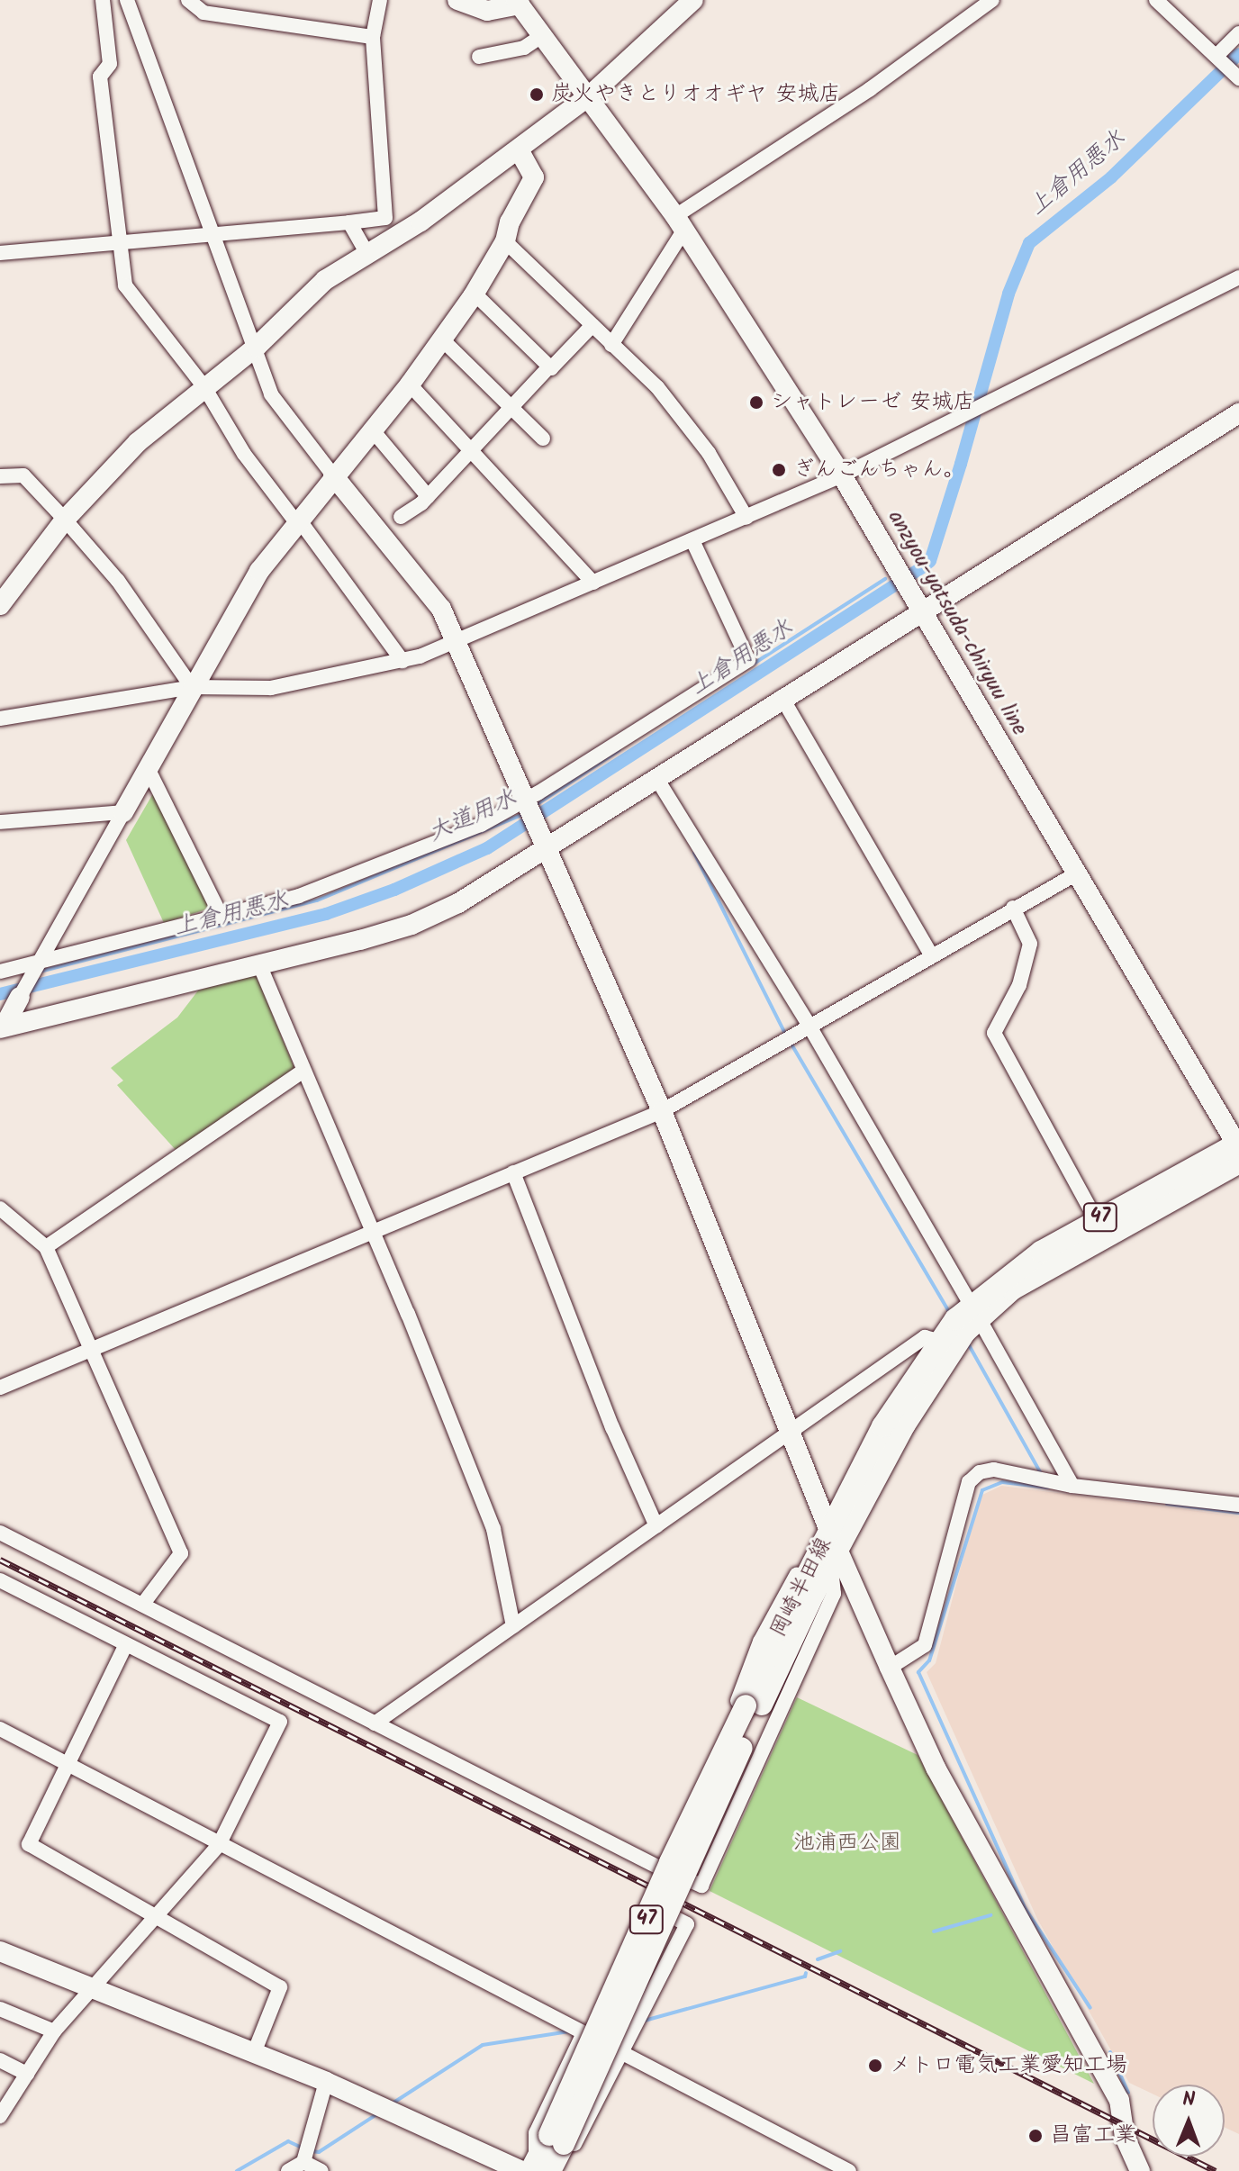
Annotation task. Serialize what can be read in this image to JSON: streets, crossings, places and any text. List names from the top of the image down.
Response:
{
  "streets": {
    "main road": ["47", "岡崎半田線"],
    "street": ["anzyou-yatsuda-chiryuu line"]
  },
  "crossings": [
    ["anzyou-yatsuda-chiryuu line", "岡崎半田線"]
  ],
  "water": ["上倉用悪水", "大道用水"],
  "parks": ["池浦西公園"],
  "places": [
    "炭火やきとりオオギヤ 安城店",
    "シャトレーゼ 安城店",
    "ぎんごんちゃん。",
    "メトロ電気工業愛知工場",
    "昌富工業"
  ],
  "north": "top"
}
